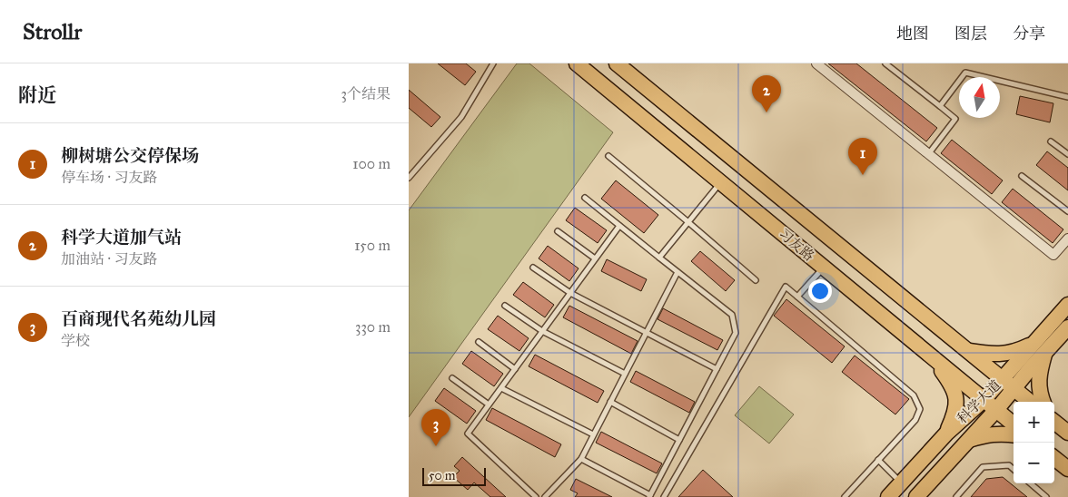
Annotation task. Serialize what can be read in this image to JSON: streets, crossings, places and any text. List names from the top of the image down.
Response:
{
  "streets": {
    "main road": ["习友路", "科学大道"]
  },
  "crossings": [
    ["习友路", "科学大道"]
  ],
  "scale_bar": "50 m",
  "north": "top",
  "page": {
    "header": "Strollr",
    "nav": ["地图", "图层", "分享"],
    "heading": ["附近", "3个结果"],
    "pins": ["2", "1", "3"],
    "list": [
      {
        "mark": "1",
        "name": "柳树塘公交停保场",
        "note": "停车场 · 习友路",
        "value": "100 m"
      },
      {
        "mark": "2",
        "name": "科学大道加气站",
        "note": "加油站 · 习友路",
        "value": "150 m"
      },
      {
        "mark": "3",
        "name": "百商现代名苑幼儿园",
        "note": "学校",
        "value": "330 m"
      }
    ],
    "map_buttons": ["+", "−"],
    "scale": "50 m"
  }
}
